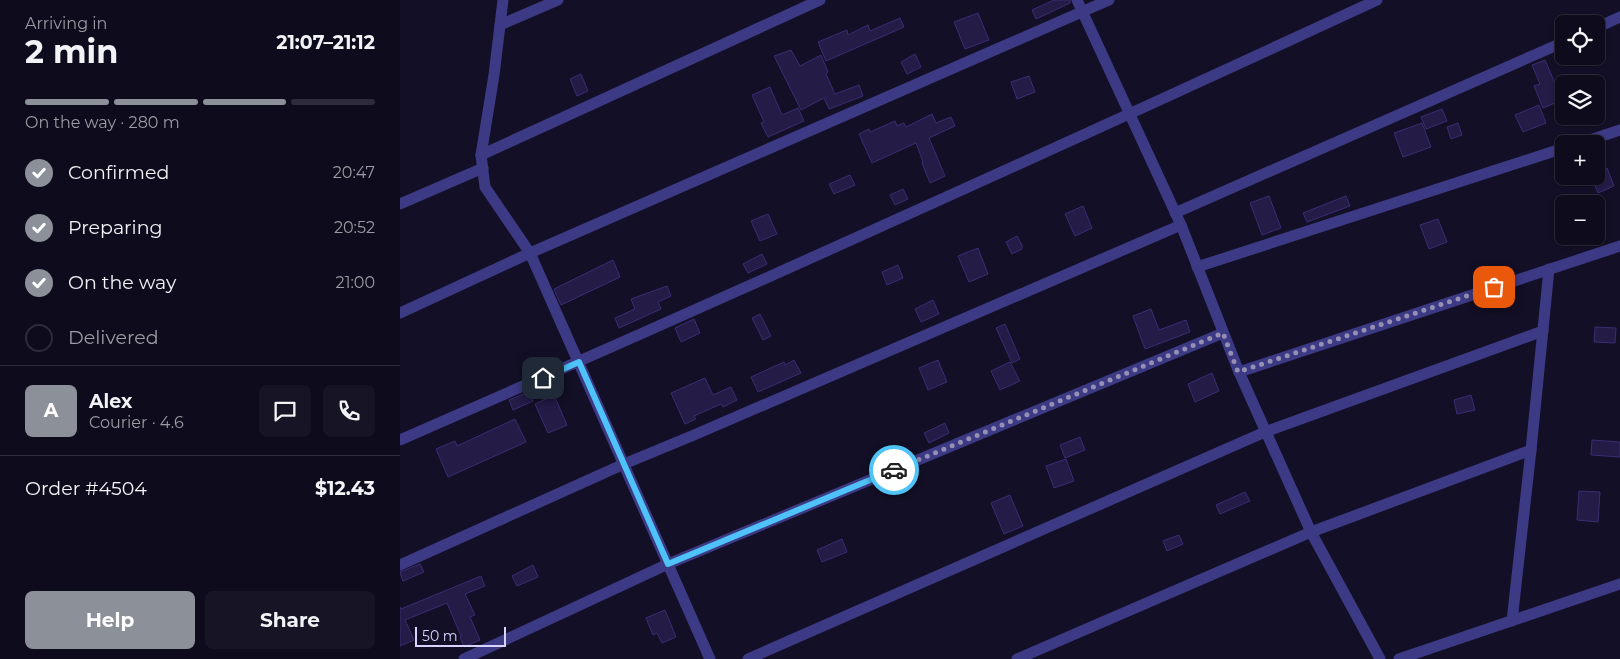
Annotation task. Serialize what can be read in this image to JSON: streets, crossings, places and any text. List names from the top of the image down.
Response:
{
  "scale_bar": "50 m",
  "page": {
    "heading": ["2 min", "Arriving in", "21:07–21:12"],
    "panel": [
      "Alex",
      "Courier · 4.6",
      "Order #4504",
      "$12.43"
    ],
    "map_buttons": ["+", "−"],
    "bar": "On the way · 280 m",
    "list": [
      ["Confirmed", "20:47"],
      ["Preparing", "20:52"],
      ["On the way", "21:00"],
      "Delivered"
    ],
    "round": "A",
    "buttons": ["Help", "Share"],
    "scale": "50 m"
  }
}
